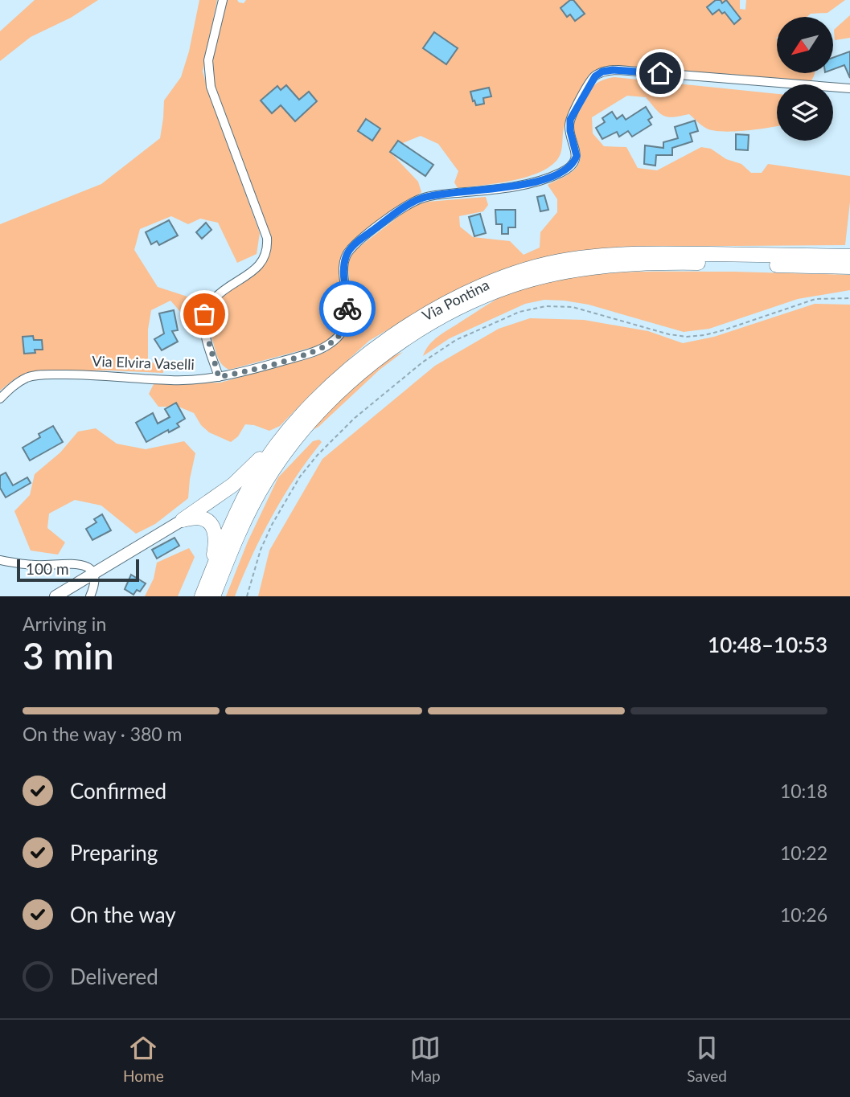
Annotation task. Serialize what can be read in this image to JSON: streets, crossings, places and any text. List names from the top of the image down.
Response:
{
  "streets": {
    "highway": ["Via Pontina"],
    "street": ["Via Elvira Vaselli"]
  },
  "scale_bar": "100 m",
  "north": "bottom left",
  "page": {
    "scale": "100 m",
    "heading": ["3 min", "Arriving in", "10:48–10:53"],
    "bar": "On the way · 380 m",
    "list": [
      ["Confirmed", "10:18"],
      ["Preparing", "10:22"],
      ["On the way", "10:26"],
      "Delivered"
    ],
    "tabs": ["Home", "Map", "Saved"]
  }
}
